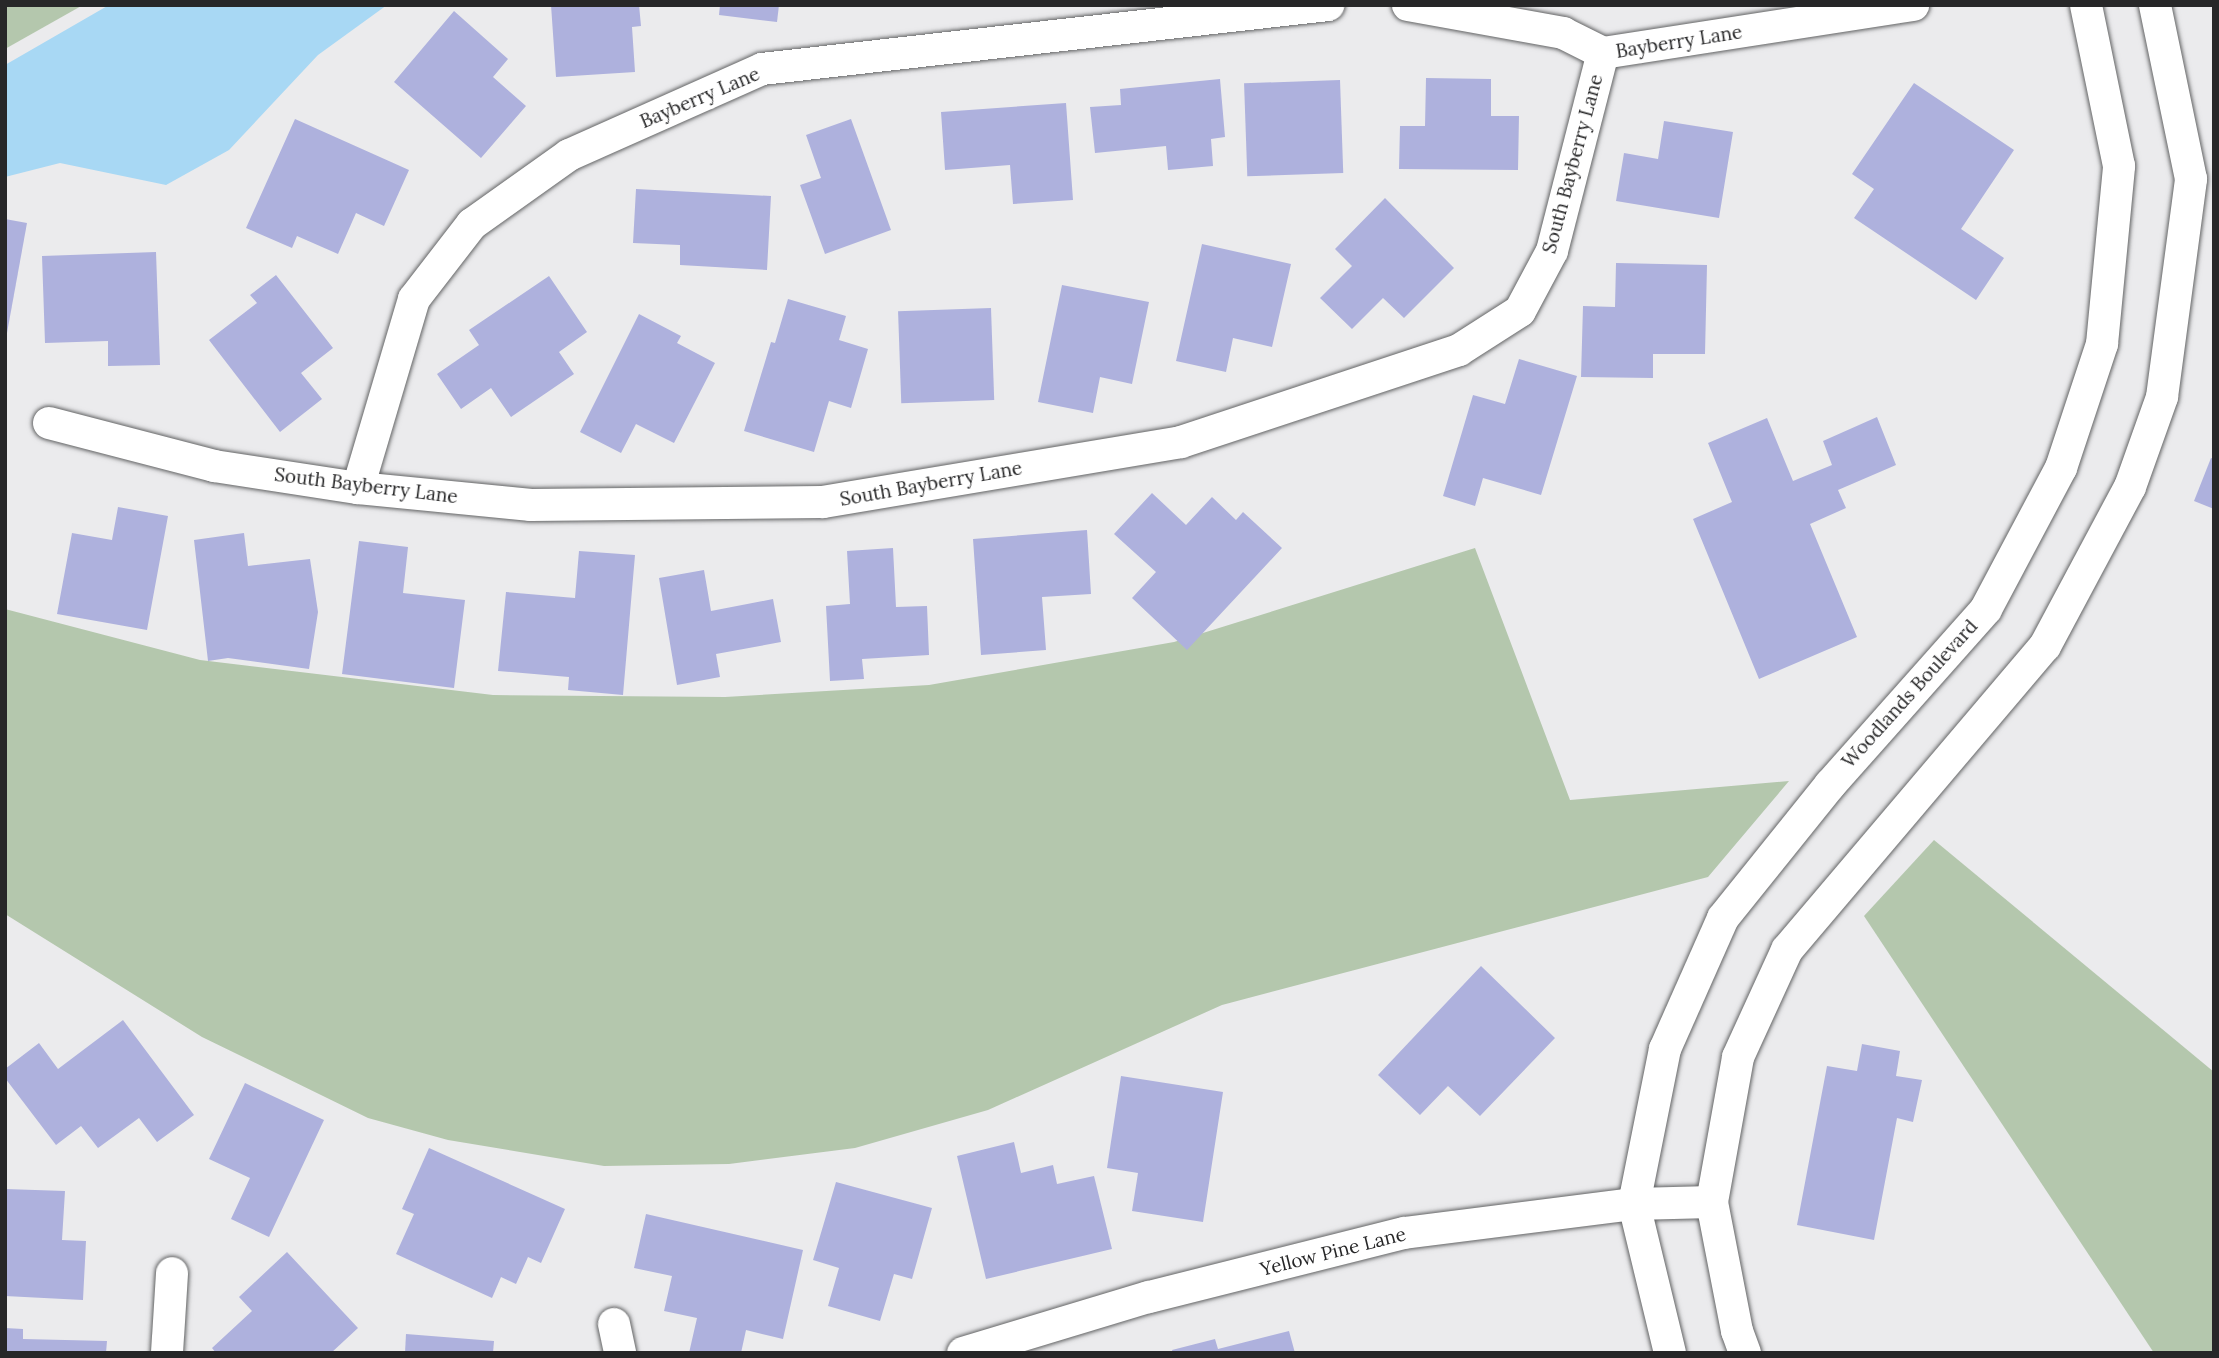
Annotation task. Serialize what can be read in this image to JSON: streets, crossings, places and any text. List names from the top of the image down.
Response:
{
  "streets": {
    "street": [
      "Bayberry Lane",
      "South Bayberry Lane",
      "Woodlands Boulevard",
      "Yellow Pine Lane"
    ]
  },
  "crossings": [
    ["Bayberry Lane", "South Bayberry Lane"],
    ["Woodlands Boulevard", "Yellow Pine Lane"]
  ]
}
